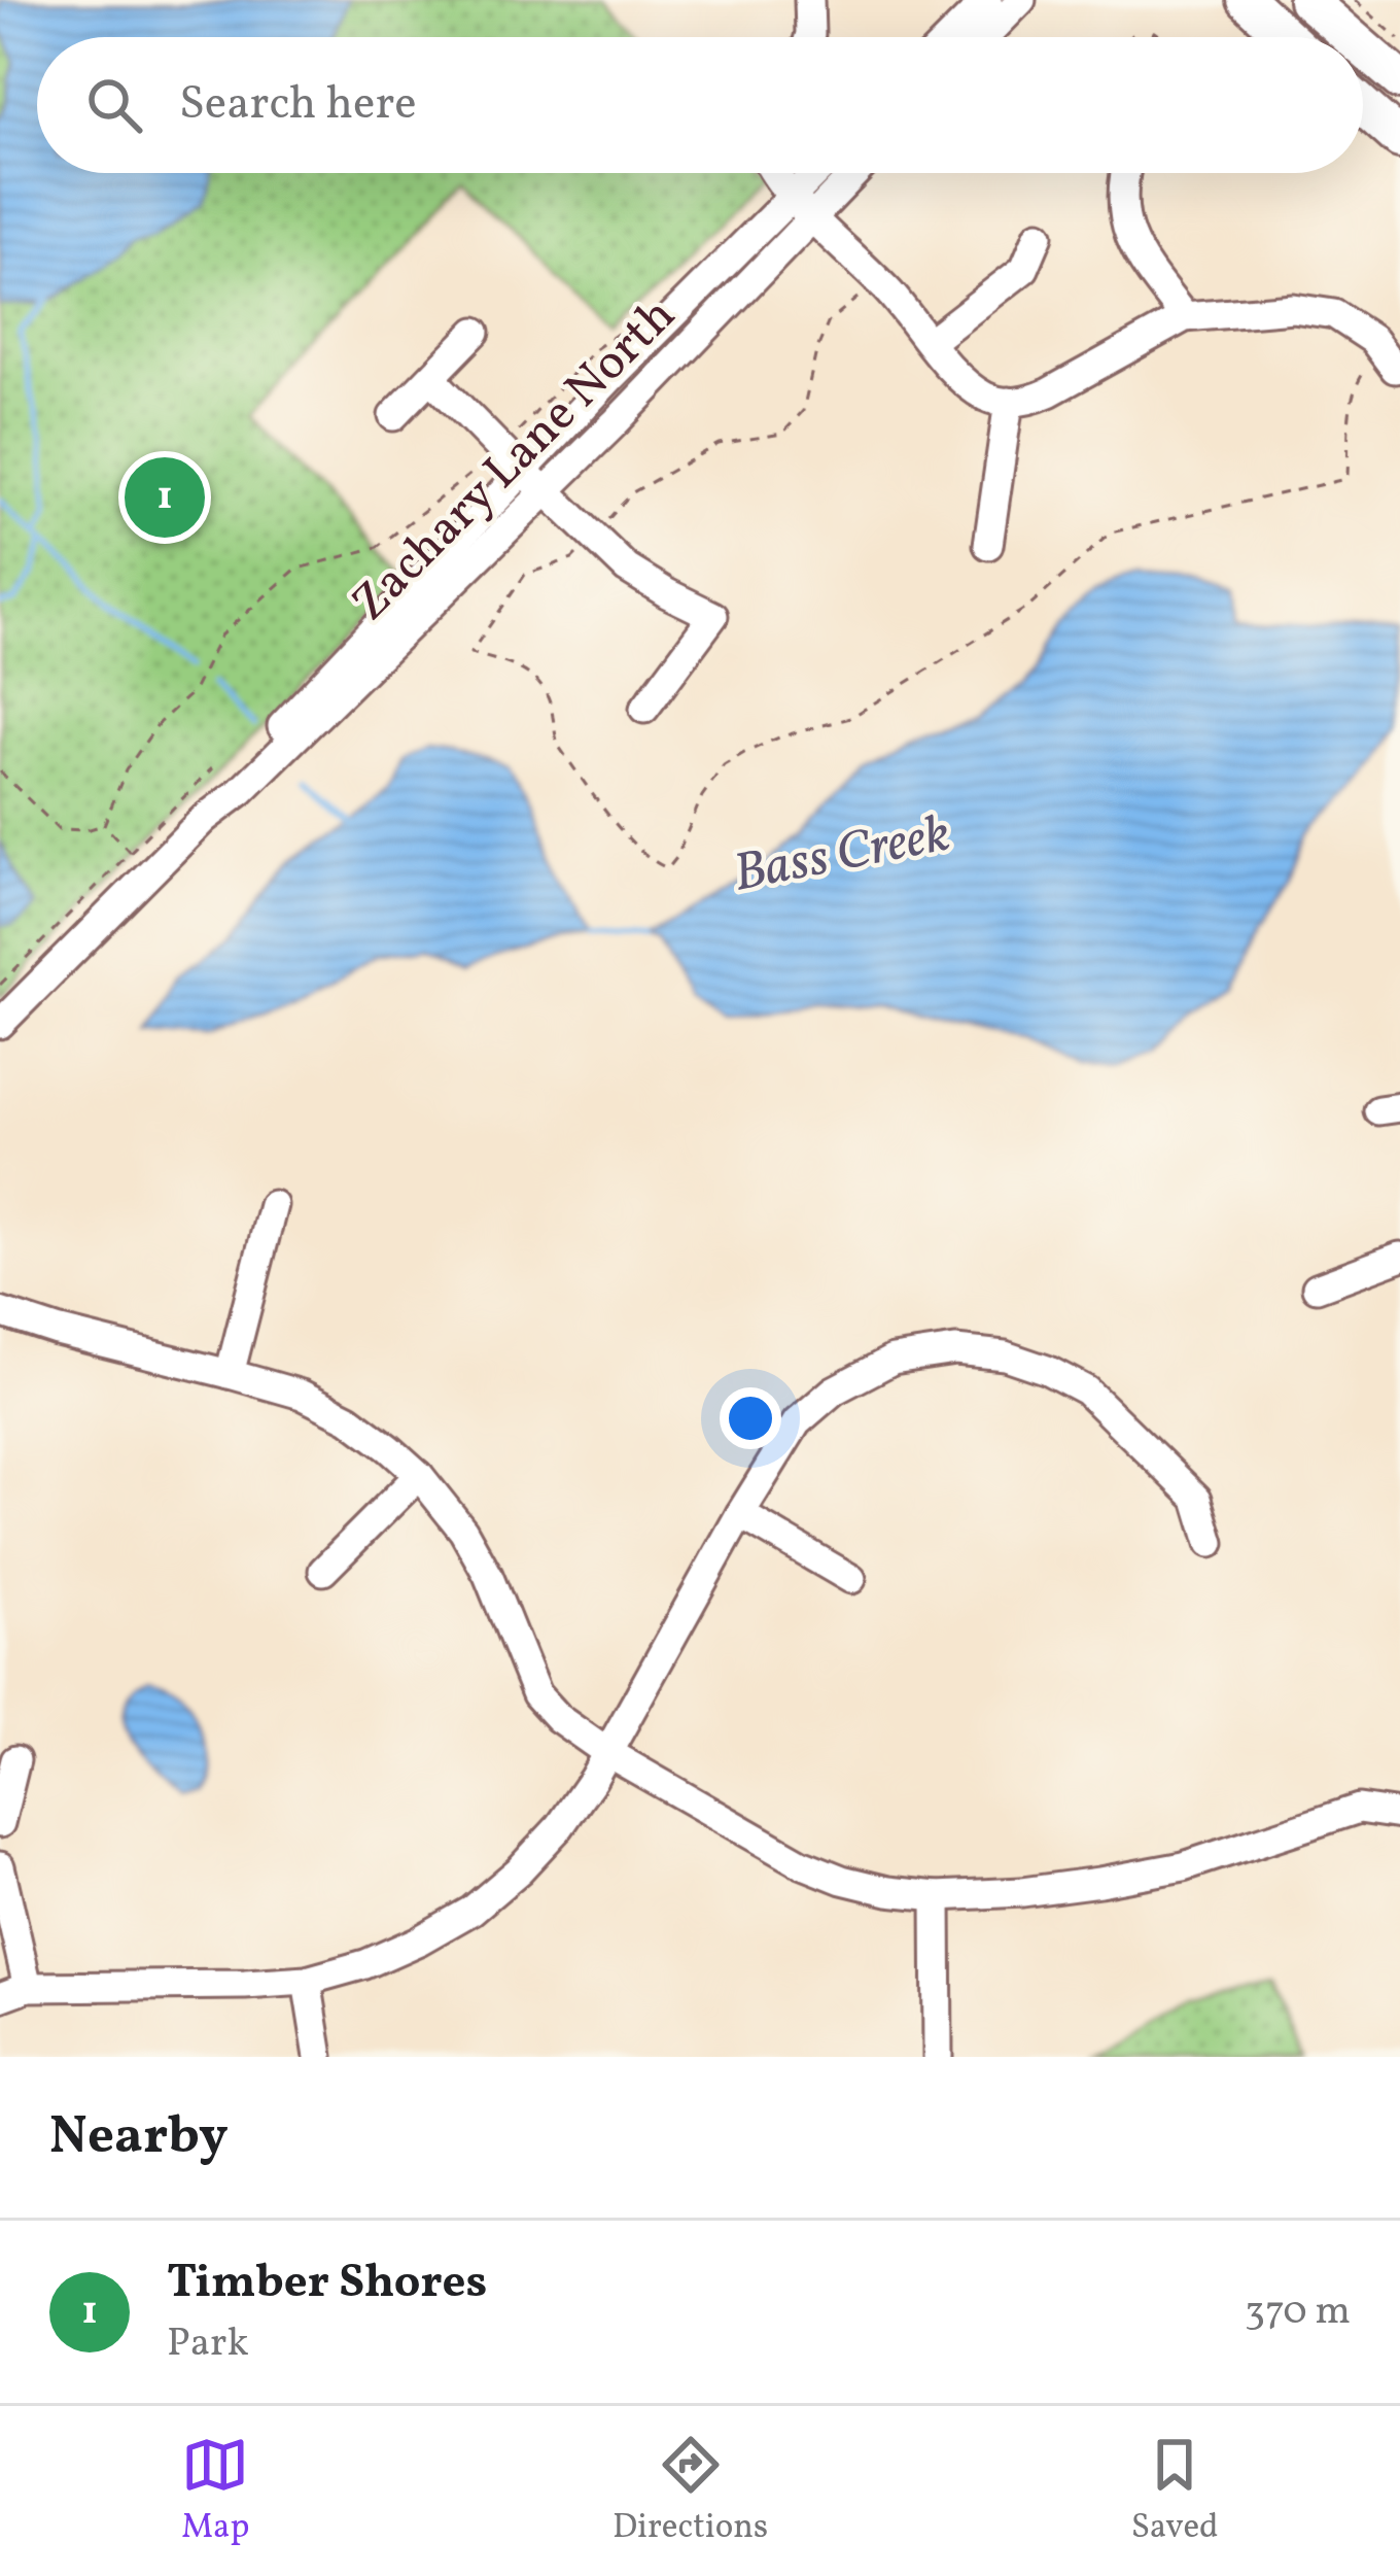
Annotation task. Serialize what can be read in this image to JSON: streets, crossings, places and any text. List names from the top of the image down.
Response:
{
  "streets": {
    "street": ["Zachary Lane North"]
  },
  "water": ["Bass Creek"],
  "page": {
    "search": "Search here",
    "pins": "1",
    "heading": "Nearby",
    "list": [
      {
        "mark": "1",
        "name": "Timber Shores",
        "note": "Park",
        "value": "370 m"
      }
    ],
    "nav": ["Map", "Directions", "Saved"]
  }
}
